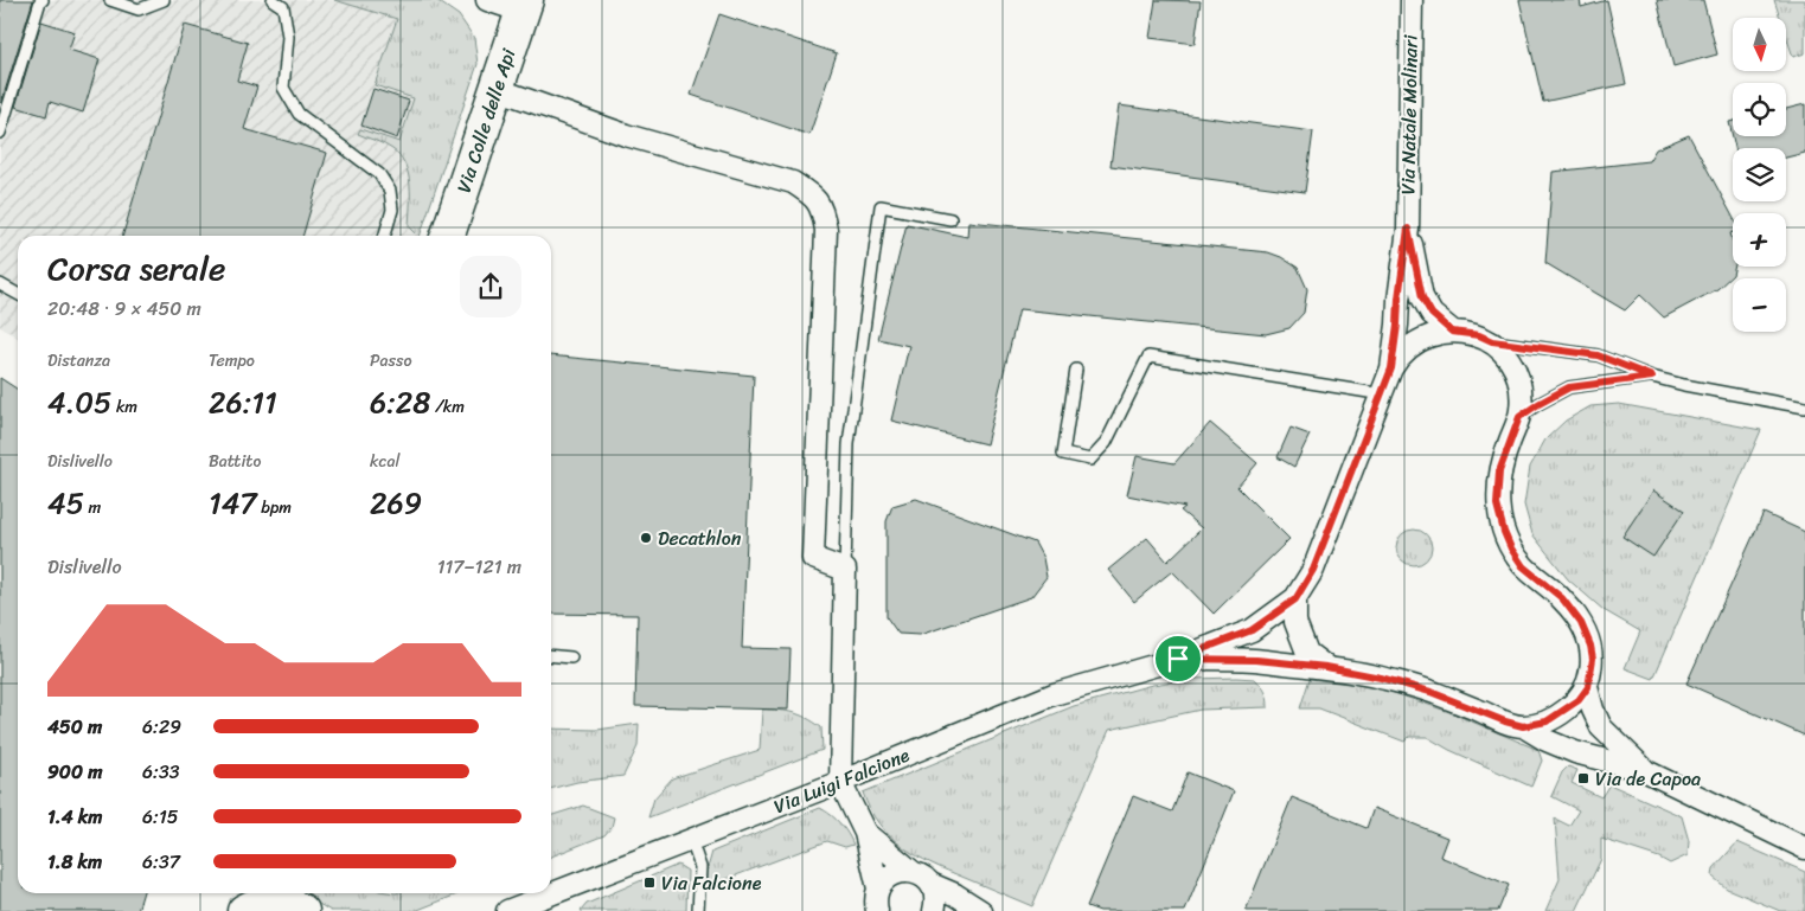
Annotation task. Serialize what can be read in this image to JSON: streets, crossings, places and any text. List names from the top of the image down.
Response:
{
  "streets": {
    "main road": ["Via Colle delle Api"],
    "street": ["Via Natale Molinari", "Via Luigi Falcione"]
  },
  "crossings": [
    ["Via Natale Molinari", "Via Luigi Falcione"]
  ],
  "places": {
    "other": ["Decathlon"],
    "transit": ["Via de Capoa", "Via Falcione"]
  },
  "north": "bottom",
  "page": {
    "map_buttons": ["+", "−"],
    "heading": ["Corsa serale", "20:48 · 9 × 450 m"],
    "stats": [
      ["Distanza", "4.05 km"],
      ["Tempo", "26:11"],
      ["Passo", "6:28 /km"],
      ["Dislivello", "45 m"],
      ["Battito", "147 bpm"],
      ["kcal", "269"]
    ],
    "chart": ["Dislivello", "117–121 m"],
    "list": [
      {
        "name": "450 m",
        "note": "6:29"
      },
      {
        "name": "900 m",
        "note": "6:33"
      },
      {
        "name": "1.4 km",
        "note": "6:15"
      },
      {
        "name": "1.8 km",
        "note": "6:37"
      }
    ]
  }
}
